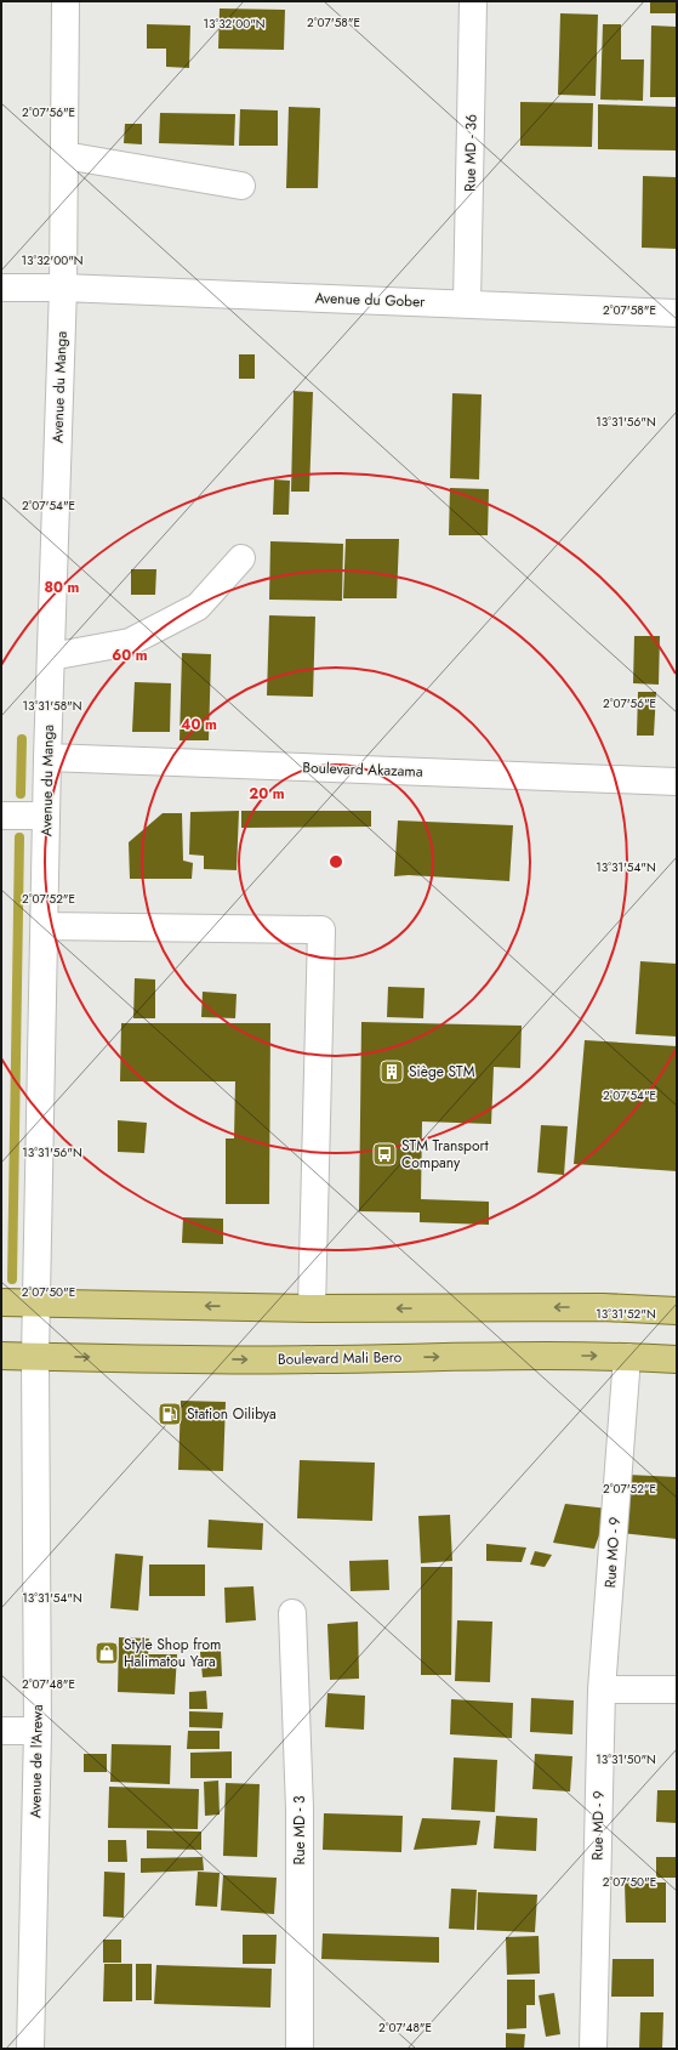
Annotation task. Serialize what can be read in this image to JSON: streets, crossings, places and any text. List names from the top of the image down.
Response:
{
  "streets": {
    "main road": ["Boulevard Mali Bero"],
    "street": [
      "Rue MD - 36",
      "Avenue du Gober",
      "Avenue du Manga",
      "Boulevard Akazama",
      "Rue MO - 9",
      "Avenue de l'Arewa",
      "Rue MD - 9",
      "Rue MD - 3"
    ]
  },
  "crossings": [
    ["Rue MD - 36", "Avenue du Gober"],
    ["Avenue du Gober", "Avenue du Manga"],
    ["Avenue du Manga", "Boulevard Akazama"],
    ["Avenue du Manga", "Boulevard Mali Bero"],
    ["Avenue du Manga", "Avenue de l'Arewa"],
    ["Boulevard Mali Bero", "Rue MO - 9"],
    ["Boulevard Mali Bero", "Avenue de l'Arewa"],
    ["Rue MO - 9", "Rue MD - 9"]
  ],
  "places": {
    "building": ["Siège STM"],
    "bus stop": ["STM Transport Company"],
    "fuel station": ["Station Oilibya"],
    "shop": ["Style Shop from Halimatou Yara"]
  },
  "coordinates": [
    "2°07'58\"E",
    "13°32'00\"N",
    "2°07'56\"E",
    "13°31'56\"N",
    "2°07'54\"E",
    "13°31'58\"N",
    "13°31'54\"N",
    "2°07'52\"E",
    "2°07'50\"E",
    "13°31'52\"N",
    "2°07'48\"E",
    "13°31'50\"N"
  ],
  "rings": [
    "80 m",
    "60 m",
    "40 m",
    "20 m"
  ]
}
